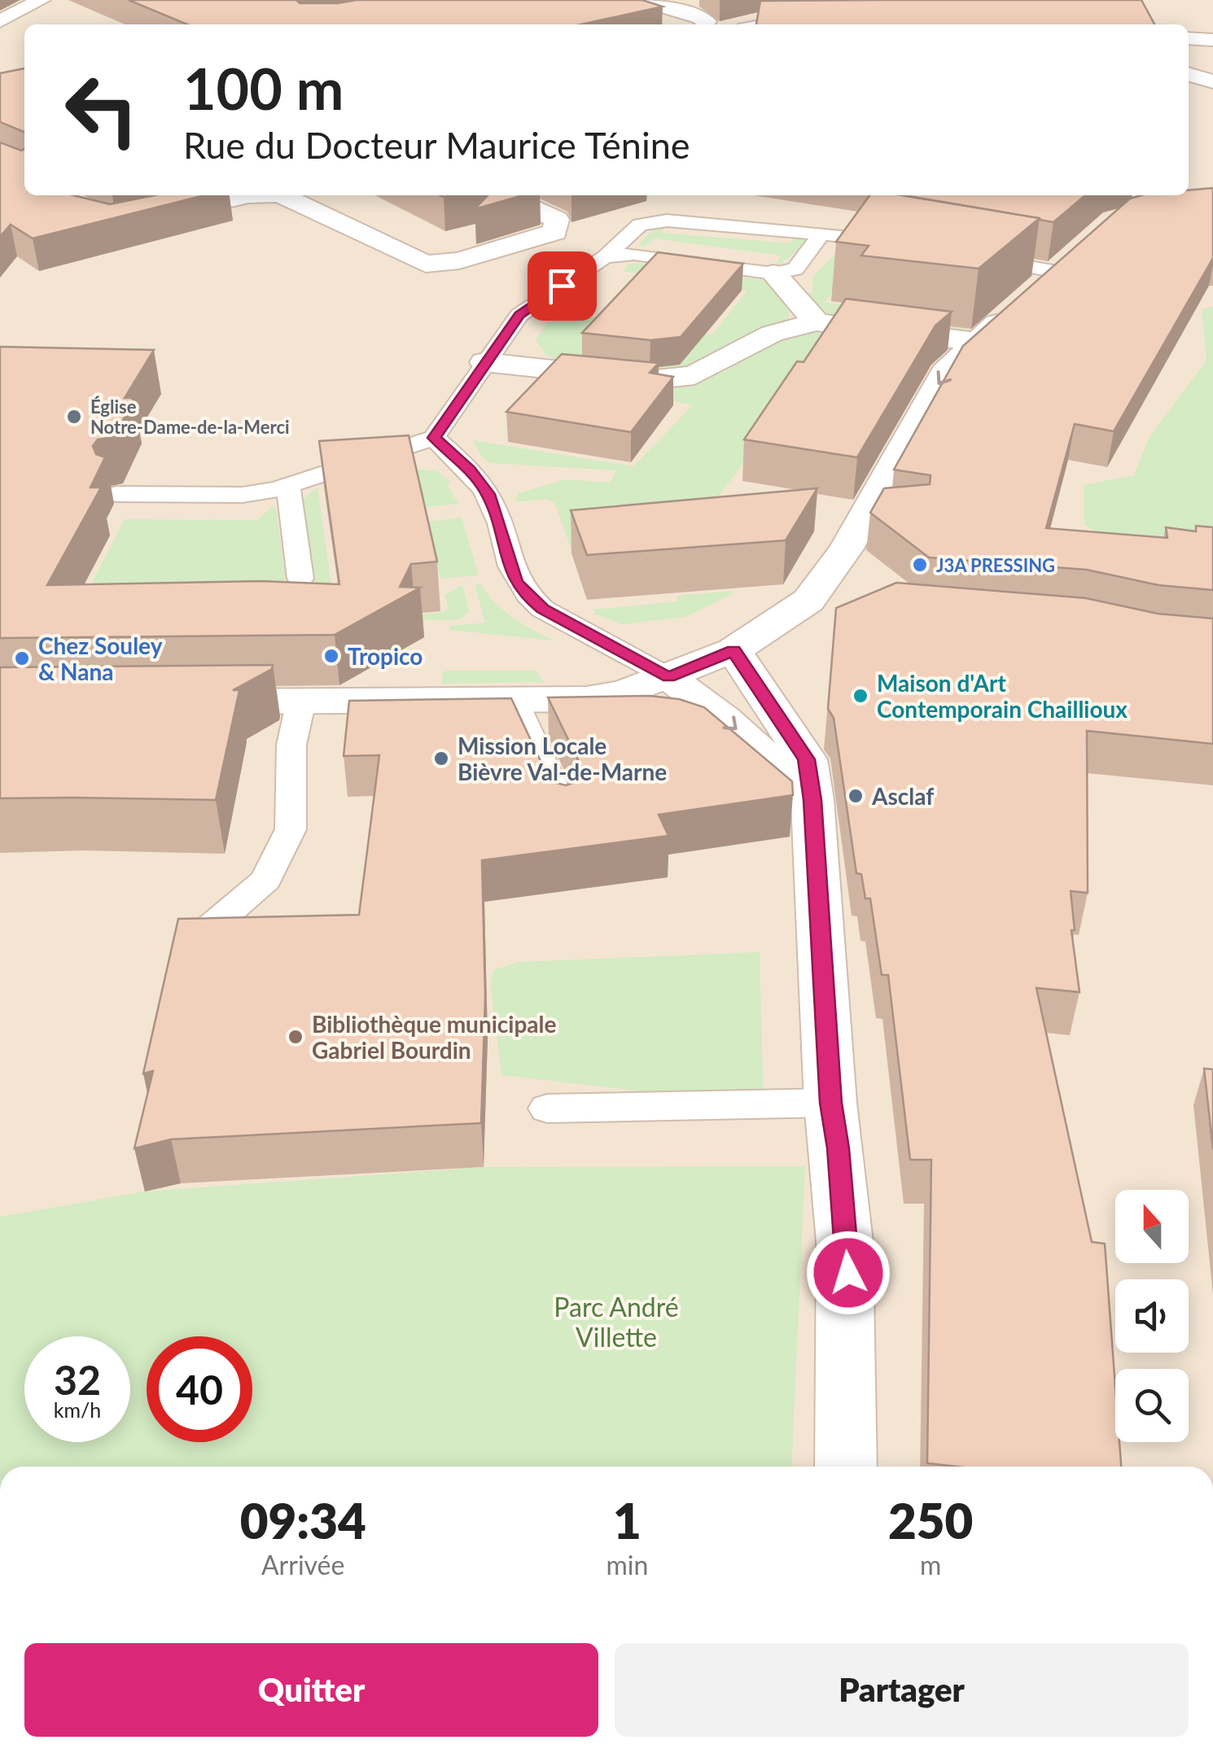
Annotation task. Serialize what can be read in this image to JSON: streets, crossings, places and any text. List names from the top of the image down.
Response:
{
  "parks": ["Parc André Villette"],
  "places": [
    "Église Notre-Dame-de-la-Merci",
    "J3A PRESSING",
    "Tropico",
    "Chez Souley & Nana",
    "Maison d'Art Contemporain Chaillioux",
    "Mission Locale Bièvre Val-de-Marne",
    "Asclaf",
    "Bibliothèque municipale Gabriel Bourdin"
  ],
  "north": "top",
  "page": {
    "turn": ["100 m", "Rue du Docteur Maurice Ténine"],
    "speed": "32 km/h",
    "limit": "40",
    "eta": [
      "09:34",
      "Arrivée",
      "1",
      "min",
      "250",
      "m"
    ],
    "buttons": ["Quitter", "Partager"]
  }
}
